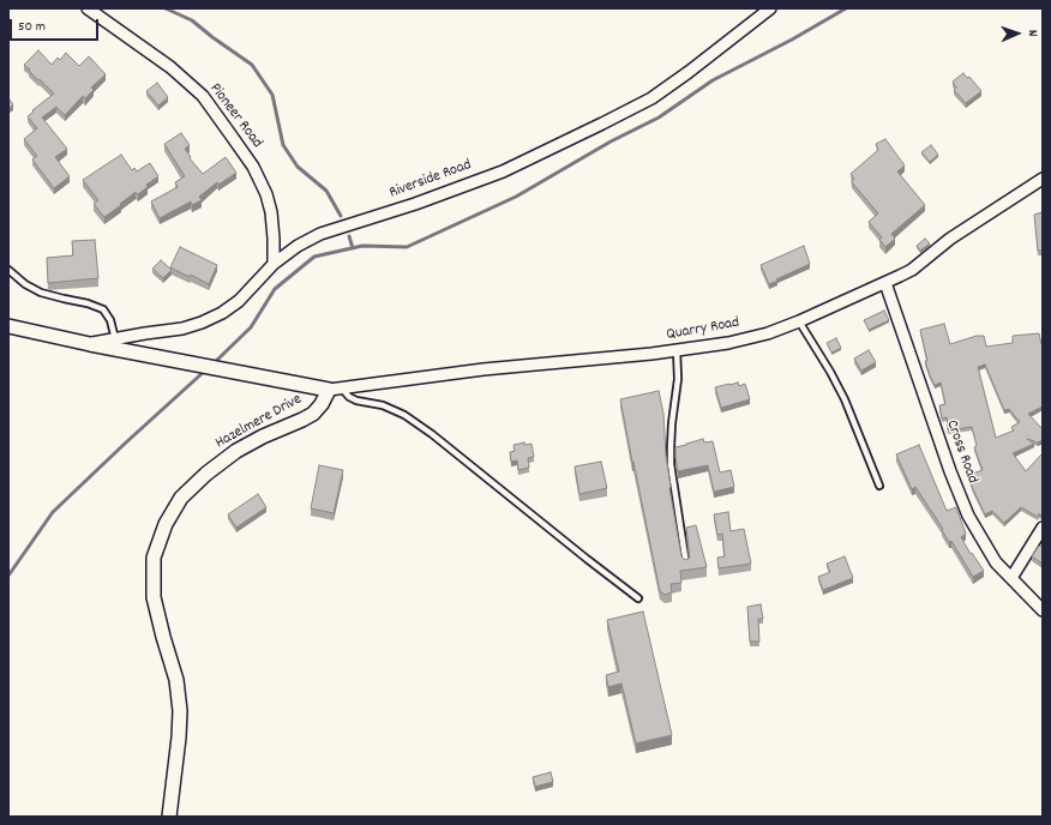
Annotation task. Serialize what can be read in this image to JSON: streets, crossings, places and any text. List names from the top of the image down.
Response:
{
  "streets": {
    "street": [
      "Pioneer Road",
      "Riverside Road",
      "Quarry Road",
      "Hazelmere Drive",
      "Cross Road"
    ]
  },
  "crossings": [
    ["Pioneer Road", "Riverside Road"],
    ["Riverside Road", "Hazelmere Drive"],
    ["Quarry Road", "Hazelmere Drive"],
    ["Quarry Road", "Cross Road"]
  ],
  "scale_bar": "50 m",
  "north": "right"
}
